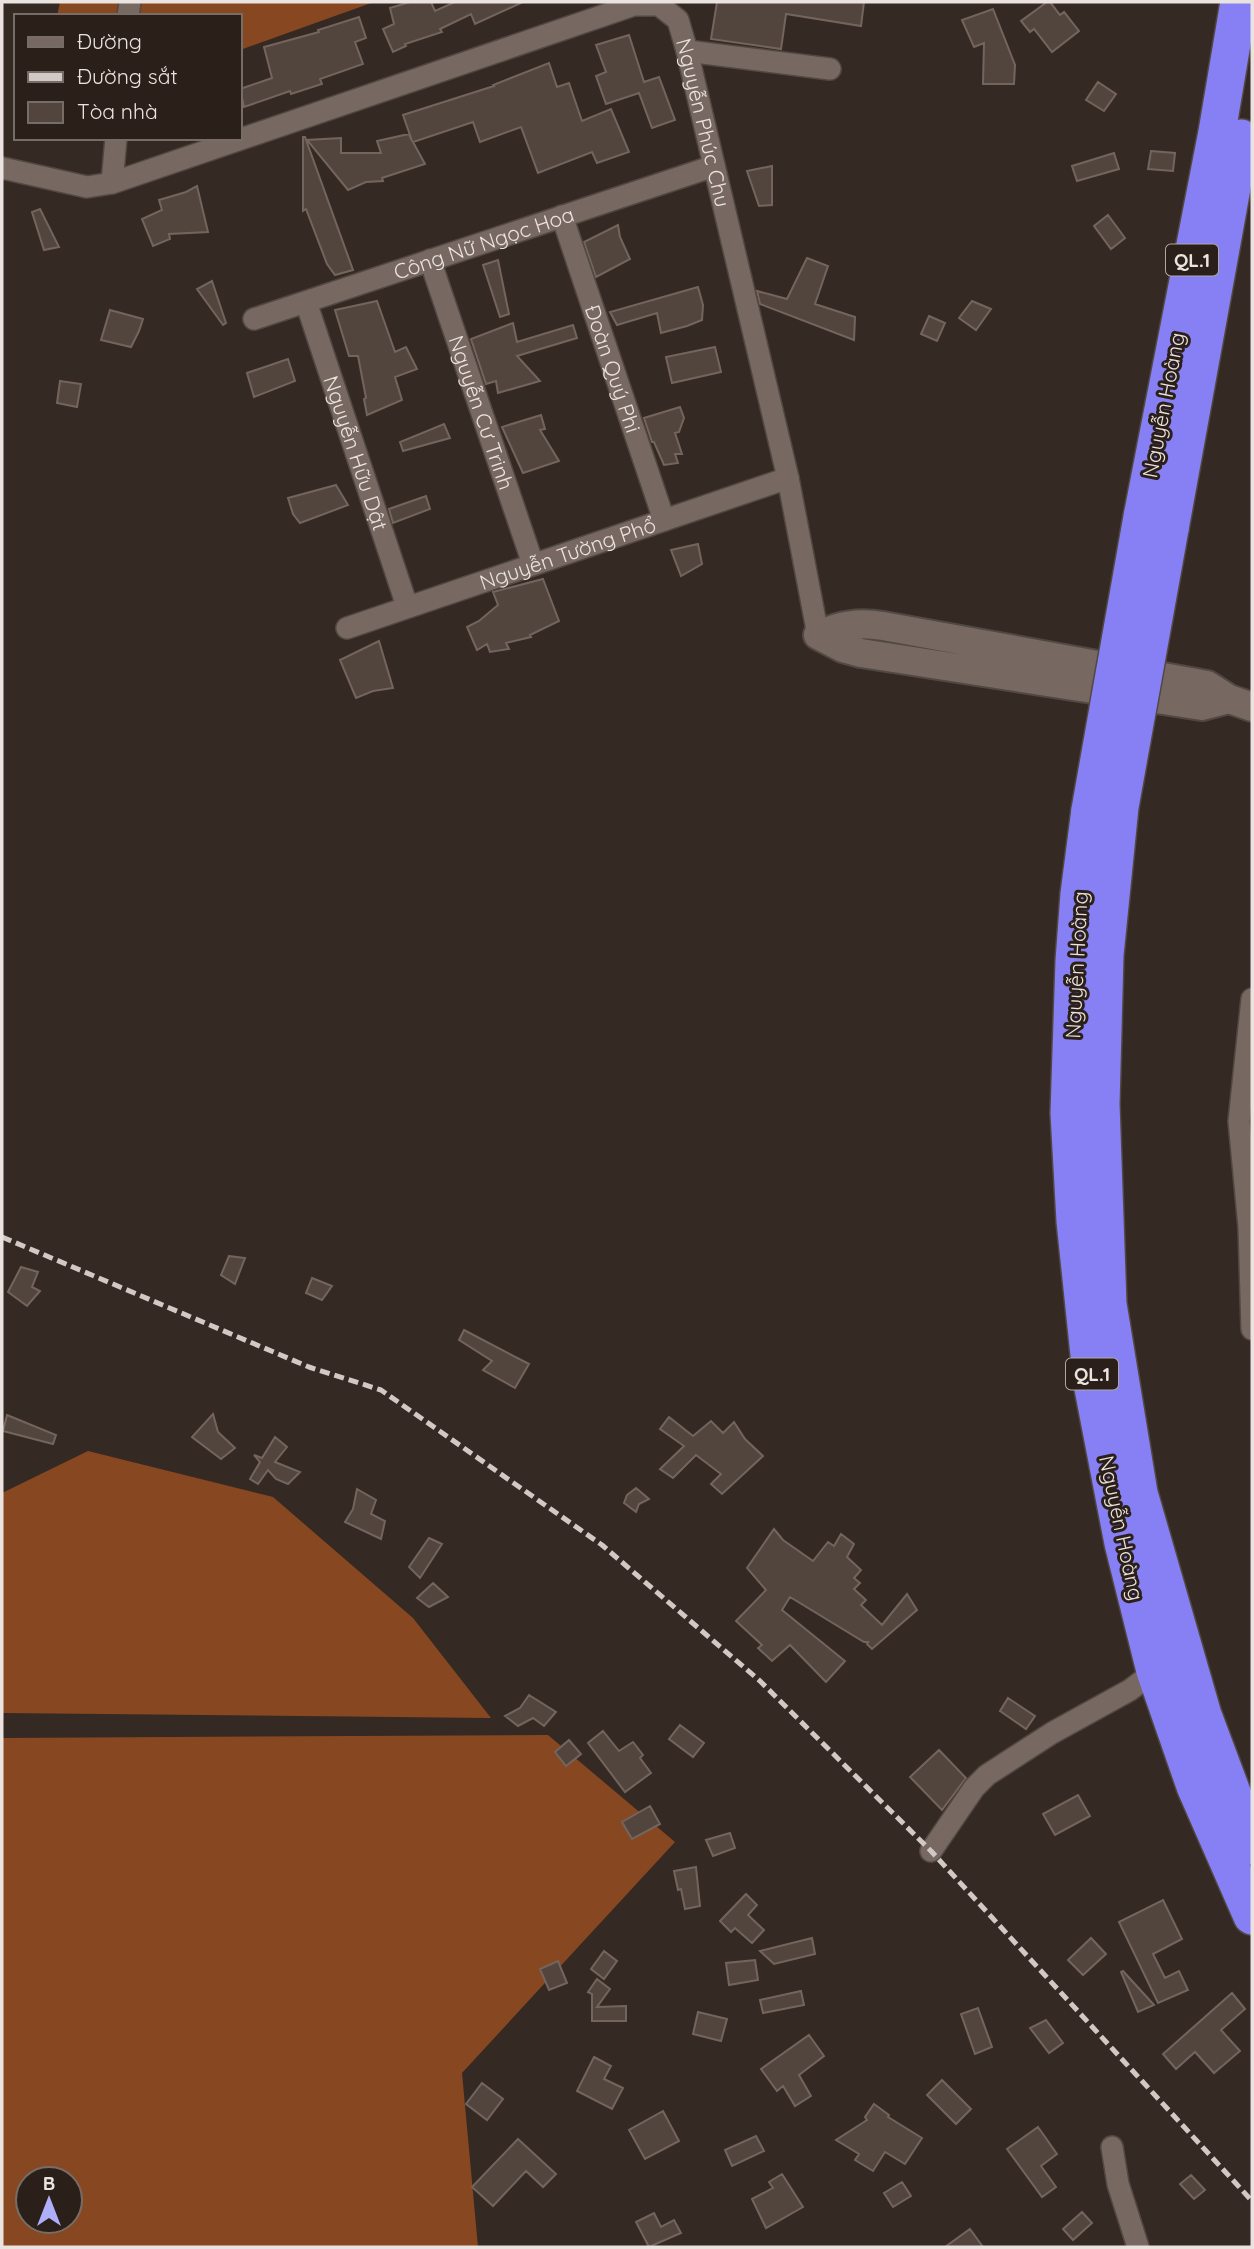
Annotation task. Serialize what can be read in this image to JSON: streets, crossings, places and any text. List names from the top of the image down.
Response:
{
  "streets": {
    "highway": ["QL.1", "Nguyễn Hoàng"],
    "street": [
      "Nguyễn Phúc Chu",
      "Công Nữ Ngọc Hoa",
      "Đoàn Quý Phi",
      "Nguyễn Cư Trinh",
      "Nguyễn Hữu Dật",
      "Nguyễn Tường Phổ"
    ]
  },
  "crossings": [
    ["Nguyễn Phúc Chu", "Công Nữ Ngọc Hoa"],
    ["Nguyễn Phúc Chu", "Nguyễn Tường Phổ"],
    ["Công Nữ Ngọc Hoa", "Đoàn Quý Phi"],
    ["Công Nữ Ngọc Hoa", "Nguyễn Cư Trinh"],
    ["Công Nữ Ngọc Hoa", "Nguyễn Hữu Dật"],
    ["Đoàn Quý Phi", "Nguyễn Tường Phổ"],
    ["Nguyễn Cư Trinh", "Nguyễn Tường Phổ"],
    ["Nguyễn Hữu Dật", "Nguyễn Tường Phổ"]
  ],
  "legend": ["Đường", "Đường sắt", "Tòa nhà"],
  "north": "top"
}
